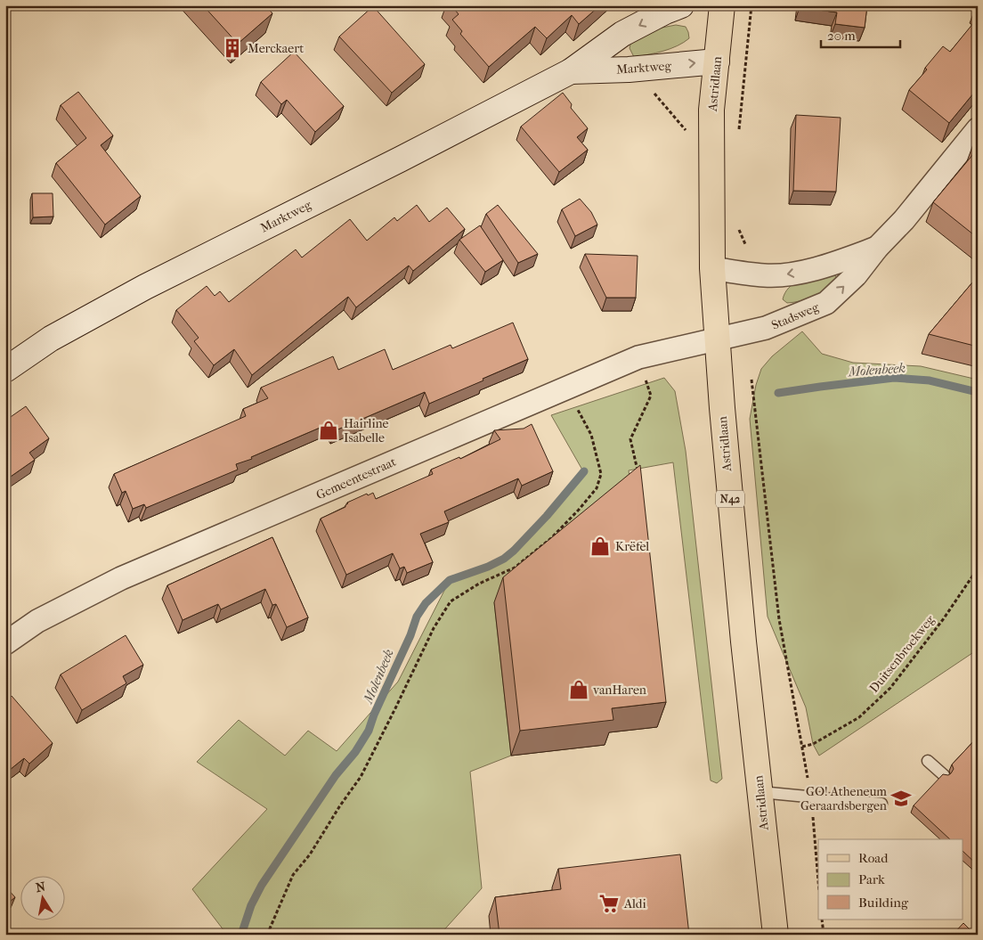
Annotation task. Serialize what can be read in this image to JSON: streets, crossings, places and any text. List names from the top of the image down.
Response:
{
  "streets": {
    "main road": ["Astridlaan", "N42"],
    "street": ["Marktweg", "Stadsweg", "Gemeentestraat"],
    "path": ["Duitsenbroekweg"]
  },
  "crossings": [
    ["Marktweg", "Astridlaan"],
    ["Astridlaan", "Stadsweg"],
    ["Astridlaan", "Gemeentestraat"],
    ["Stadsweg", "Gemeentestraat"]
  ],
  "water": ["Molenbeek"],
  "places": {
    "building": ["Merckaert"],
    "shop": ["Hairline Isabelle", "Krëfel", "vanHaren"],
    "school or university": ["GO! Atheneum Geraardsbergen"],
    "supermarket": ["Aldi"]
  },
  "legend": ["Road", "Park", "Building"],
  "scale_bar": "20 m",
  "north": "top"
}
